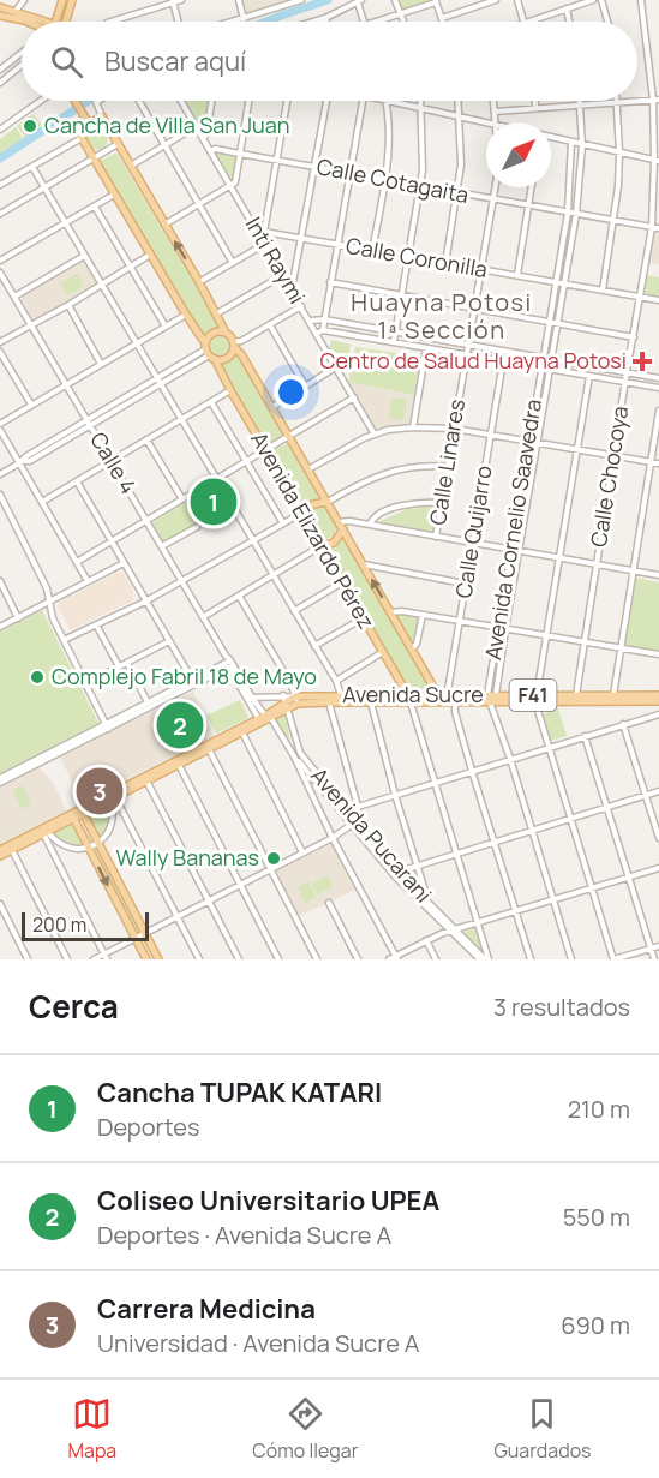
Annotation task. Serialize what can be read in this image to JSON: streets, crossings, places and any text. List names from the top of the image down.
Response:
{
  "streets": {
    "main road": ["Avenida Elizardo Pérez", "Avenida Sucre", "F41"],
    "street": [
      "Calle Cotagaita",
      "Calle Coronilla",
      "Inti Raymi",
      "Calle Linares",
      "Calle 4",
      "Calle Chocoya",
      "Avenida Cornelio Saavedra",
      "Calle Quijarro",
      "Avenida Pucarani"
    ]
  },
  "crossings": [
    ["Calle Cotagaita", "Inti Raymi"],
    ["Calle Cotagaita", "Calle Linares"],
    ["Calle Cotagaita", "Calle Chocoya"],
    ["Calle Cotagaita", "Avenida Cornelio Saavedra"],
    ["Calle Coronilla", "Inti Raymi"],
    ["Calle Coronilla", "Calle Linares"],
    ["Calle Coronilla", "Calle Chocoya"],
    ["Calle Coronilla", "Avenida Cornelio Saavedra"],
    ["Calle 4", "Avenida Pucarani"],
    ["Calle Chocoya", "Avenida Sucre"],
    ["Avenida Cornelio Saavedra", "Avenida Sucre"],
    ["Avenida Elizardo Pérez", "Avenida Sucre"],
    ["Calle Quijarro", "Avenida Sucre"],
    ["Avenida Sucre", "F41"]
  ],
  "districts": ["Huayna Potosi 1ª Sección"],
  "places": {
    "other": ["Cancha de Villa San Juan", "Complejo Fabril 18 de Mayo", "Wally Bananas"],
    "health": ["Centro de Salud Huayna Potosi"]
  },
  "scale_bar": "200 m",
  "north": "top right",
  "page": {
    "search": "Buscar aquí",
    "pins": ["1", "2", "3"],
    "scale": "200 m",
    "heading": ["Cerca", "3 resultados"],
    "list": [
      {
        "mark": "1",
        "name": "Cancha TUPAK KATARI",
        "note": "Deportes",
        "value": "210 m"
      },
      {
        "mark": "2",
        "name": "Coliseo Universitario UPEA",
        "note": "Deportes · Avenida Sucre A",
        "value": "550 m"
      },
      {
        "mark": "3",
        "name": "Carrera Medicina",
        "note": "Universidad · Avenida Sucre A",
        "value": "690 m"
      }
    ],
    "nav": ["Mapa", "Cómo llegar", "Guardados"]
  }
}
